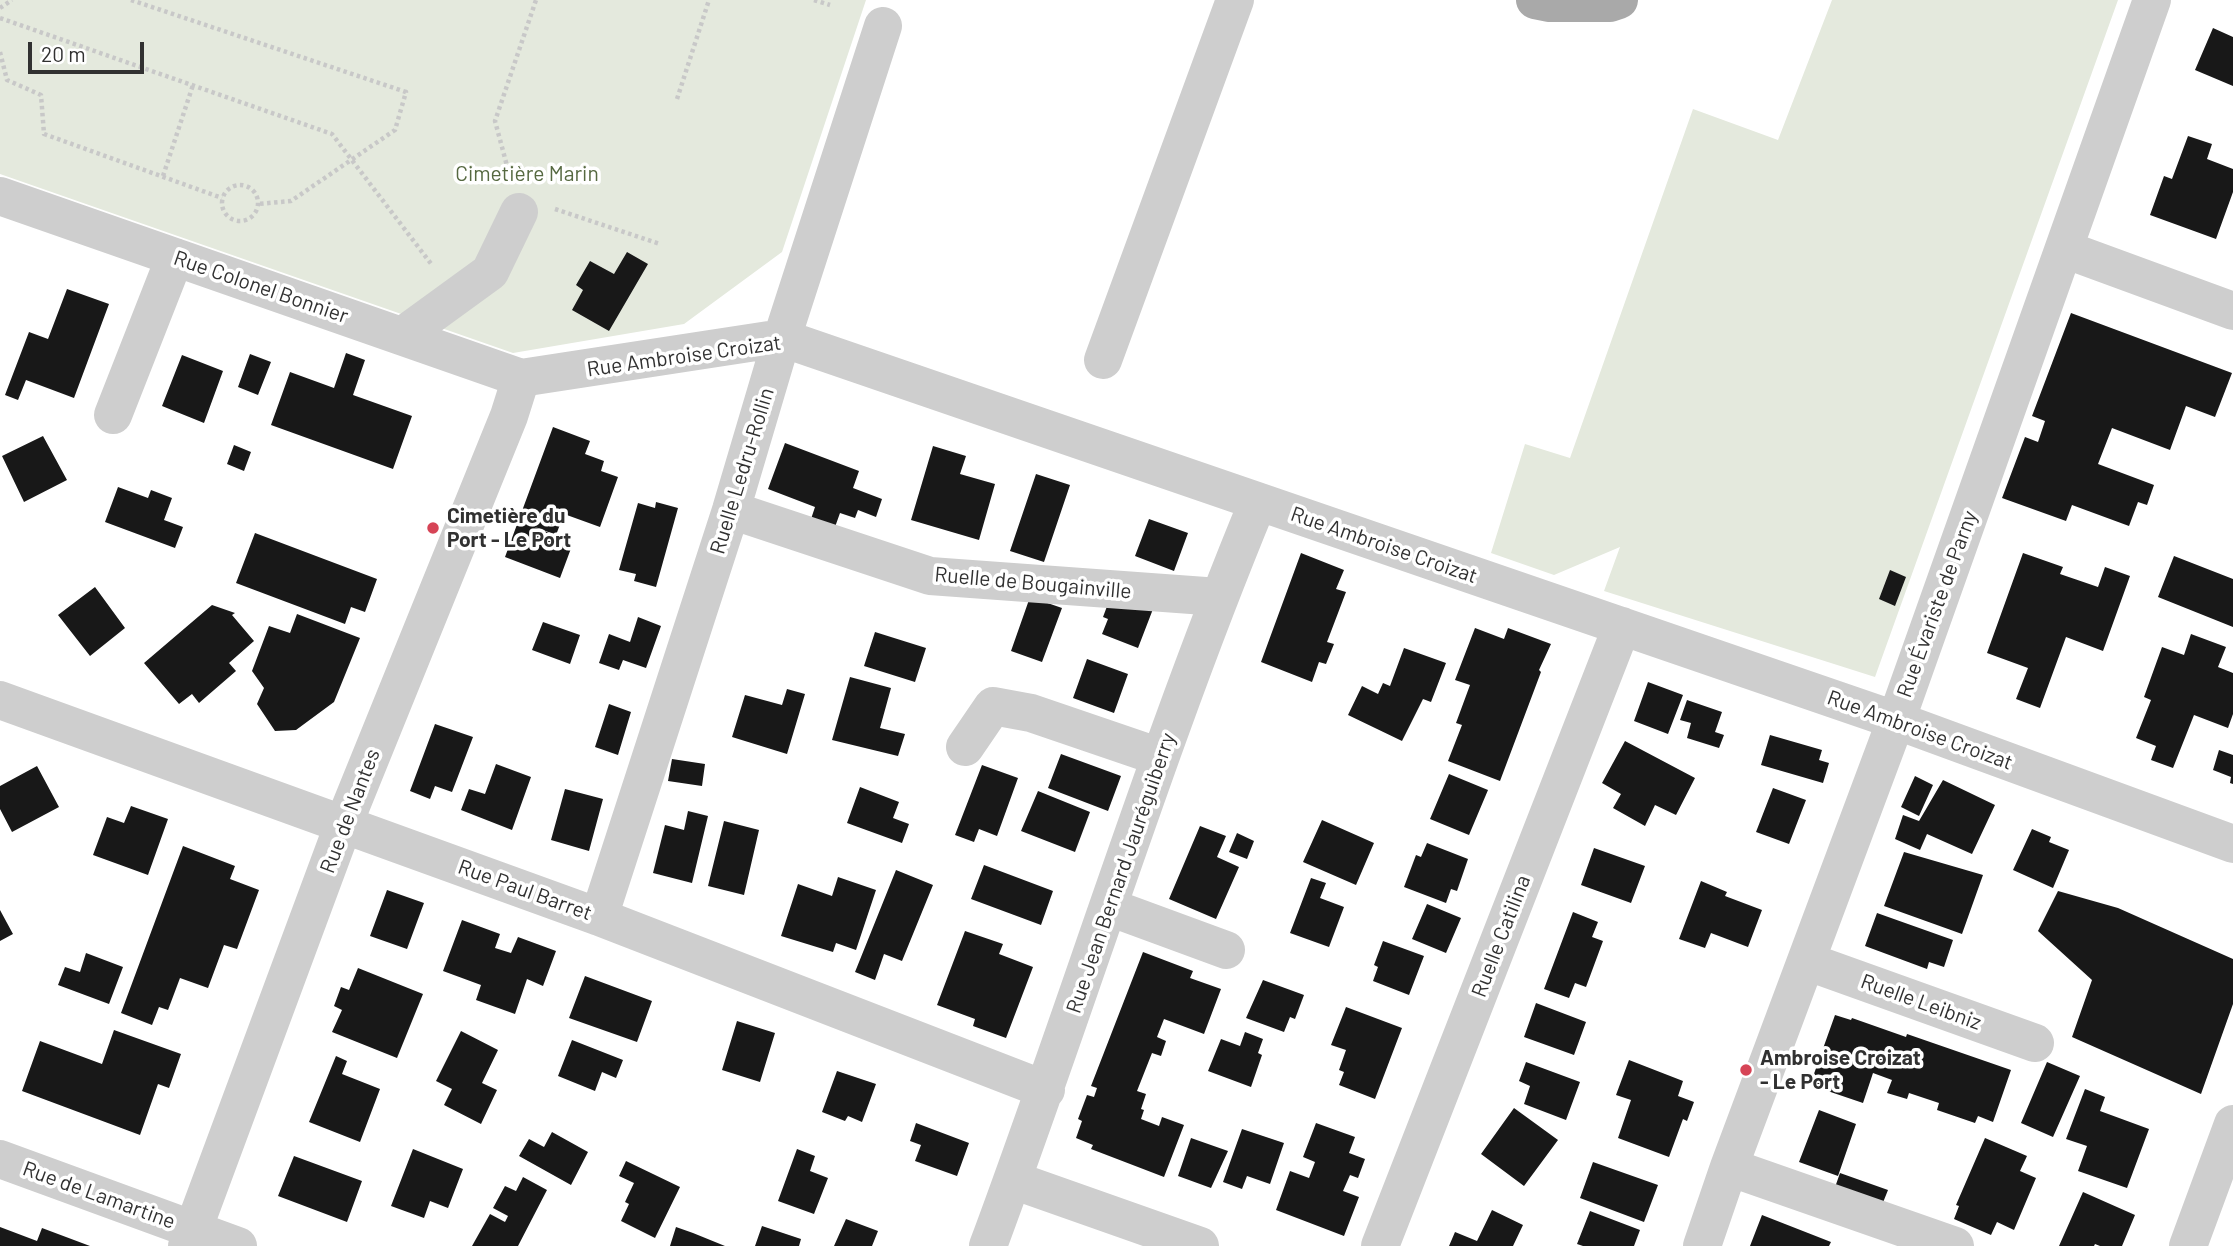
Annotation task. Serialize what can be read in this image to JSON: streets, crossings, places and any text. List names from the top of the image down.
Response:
{
  "streets": {
    "street": [
      "Rue Colonel Bonnier",
      "Rue Ambroise Croizat",
      "Ruelle Ledru-Rollin",
      "Ruelle de Bougainville",
      "Rue Évariste de Parny",
      "Rue de Nantes",
      "Rue Jean Bernard Jauréguiberry",
      "Rue Paul Barret",
      "Ruelle Catilina",
      "Ruelle Leibniz",
      "Rue de Lamartine"
    ]
  },
  "crossings": [
    ["Rue Colonel Bonnier", "Rue Ambroise Croizat"],
    ["Rue Colonel Bonnier", "Rue de Nantes"],
    ["Rue Ambroise Croizat", "Ruelle Ledru-Rollin"],
    ["Rue Ambroise Croizat", "Rue Évariste de Parny"],
    ["Rue Ambroise Croizat", "Rue de Nantes"],
    ["Rue Ambroise Croizat", "Rue Jean Bernard Jauréguiberry"],
    ["Rue Ambroise Croizat", "Ruelle Catilina"],
    ["Ruelle Ledru-Rollin", "Ruelle de Bougainville"],
    ["Ruelle Ledru-Rollin", "Rue Paul Barret"],
    ["Ruelle de Bougainville", "Rue Jean Bernard Jauréguiberry"],
    ["Rue Évariste de Parny", "Ruelle Leibniz"],
    ["Rue de Nantes", "Rue Paul Barret"],
    ["Rue de Nantes", "Rue de Lamartine"],
    ["Rue Jean Bernard Jauréguiberry", "Rue Paul Barret"]
  ],
  "parks": ["Cimetière Marin"],
  "places": ["Cimetière du Port - Le Port", "Ambroise Croizat - Le Port"],
  "scale_bar": "20 m"
}
